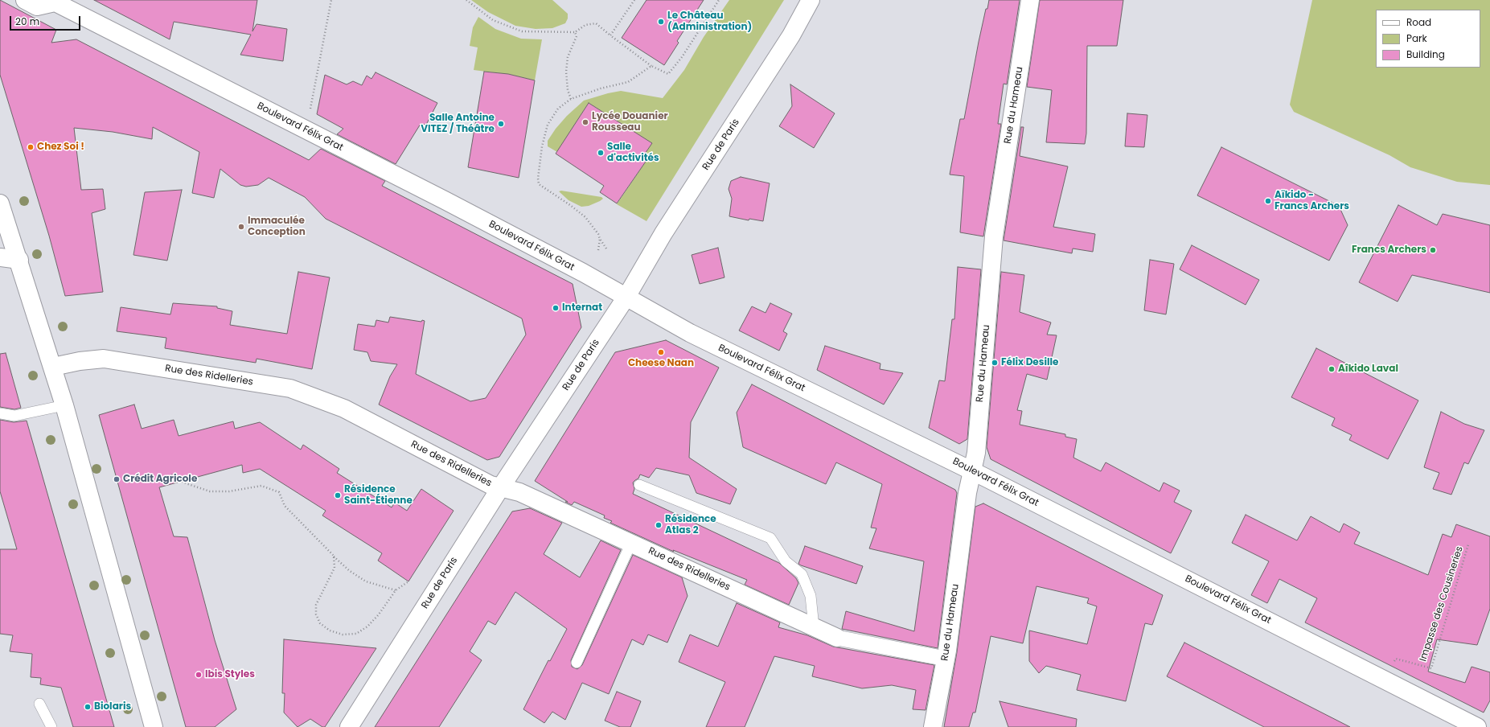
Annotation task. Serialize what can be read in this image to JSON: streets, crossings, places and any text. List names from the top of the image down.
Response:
{
  "streets": {
    "main road": [
      "Rue du Hameau",
      "Boulevard Félix Grat",
      "Rue de Paris",
      "Rue des Ridelleries"
    ],
    "path": ["Impasse des Cousineries"]
  },
  "crossings": [
    ["Rue du Hameau", "Boulevard Félix Grat"],
    ["Rue du Hameau", "Rue des Ridelleries"],
    ["Boulevard Félix Grat", "Rue de Paris"],
    ["Boulevard Félix Grat", "Impasse des Cousineries"],
    ["Rue de Paris", "Rue des Ridelleries"]
  ],
  "places": [
    "Le Château (Administration)",
    "Lycée Douanier Rousseau",
    "Salle Antoine VITEZ / Théâtre",
    "Chez Soi !",
    "Salle d'activités",
    "Aïkido - Francs Archers",
    "Immaculée Conception",
    "Francs Archers",
    "Internat",
    "Cheese Naan",
    "Félix Desille",
    "Aîkido Laval",
    "Crédit Agricole",
    "Résidence Saint-Étienne",
    "Résidence Atlas 2",
    "Ibis Styles",
    "Biolaris"
  ],
  "legend": ["Road", "Park", "Building"],
  "scale_bar": "20 m"
}
